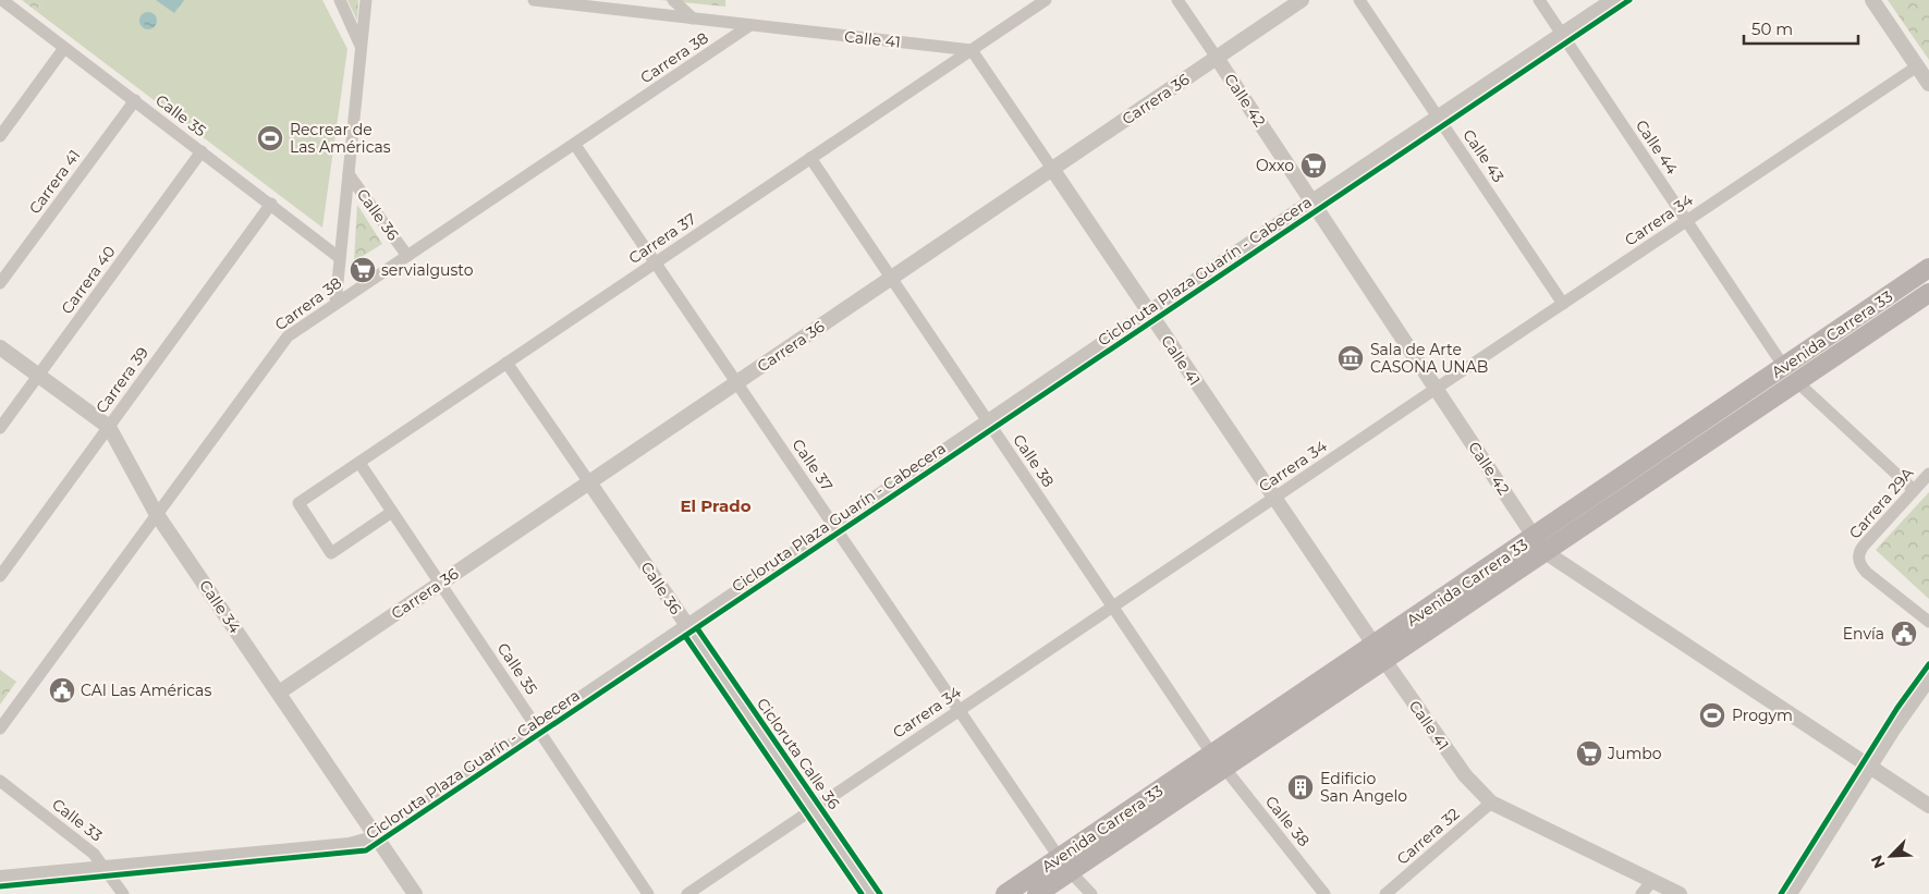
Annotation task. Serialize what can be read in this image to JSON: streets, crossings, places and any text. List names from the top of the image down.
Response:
{
  "streets": {
    "main road": ["Avenida Carrera 33"],
    "street": [
      "Calle 41",
      "Carrera 38",
      "Carrera 36",
      "Calle 42",
      "Calle 35",
      "Calle 44",
      "Calle 43",
      "Carrera 41",
      "Calle 36",
      "Carrera 34",
      "Carrera 37",
      "Carrera 40",
      "Carrera 39",
      "Calle 38",
      "Calle 37",
      "Carrera 29A",
      "Calle 34",
      "Calle 33",
      "Carrera 32"
    ],
    "cycle path": ["Cicloruta Plaza Guarín - Cabecera", "Cicloruta Calle 36"]
  },
  "crossings": [
    ["Calle 41", "Carrera 38"],
    ["Calle 41", "Carrera 36"],
    ["Calle 41", "Carrera 34"],
    ["Calle 41", "Carrera 37"],
    ["Calle 41", "Avenida Carrera 33"],
    ["Calle 41", "Carrera 32"],
    ["Carrera 38", "Calle 36"],
    ["Carrera 38", "Calle 37"],
    ["Carrera 38", "Calle 34"],
    ["Carrera 36", "Calle 42"],
    ["Carrera 36", "Calle 35"],
    ["Carrera 36", "Calle 36"],
    ["Carrera 36", "Calle 38"],
    ["Carrera 36", "Calle 37"],
    ["Carrera 36", "Calle 34"],
    ["Calle 42", "Carrera 34"],
    ["Calle 42", "Avenida Carrera 33"],
    ["Calle 35", "Carrera 41"],
    ["Calle 35", "Carrera 37"],
    ["Calle 35", "Carrera 40"],
    ["Calle 35", "Carrera 39"],
    ["Calle 44", "Carrera 34"],
    ["Calle 44", "Avenida Carrera 33"],
    ["Calle 44", "Carrera 29A"],
    ["Calle 43", "Carrera 34"],
    ["Calle 36", "Carrera 34"],
    ["Calle 36", "Carrera 37"],
    ["Carrera 34", "Calle 38"],
    ["Carrera 34", "Calle 37"],
    ["Carrera 37", "Calle 38"],
    ["Carrera 37", "Calle 37"],
    ["Carrera 40", "Calle 34"],
    ["Avenida Carrera 33", "Calle 38"],
    ["Avenida Carrera 33", "Calle 37"],
    ["Carrera 39", "Calle 34"]
  ],
  "districts": ["El Prado"],
  "places": {
    "sports": ["Recrear de Las Américas", "Progym"],
    "supermarket": ["Oxxo", "servialgusto", "Jumbo"],
    "museum": ["Sala de Arte CASONA UNAB"],
    "public building": ["Envía", "CAI Las Américas"],
    "building": ["Edificio San Angelo"]
  },
  "scale_bar": "50 m",
  "north": "bottom left"
}
